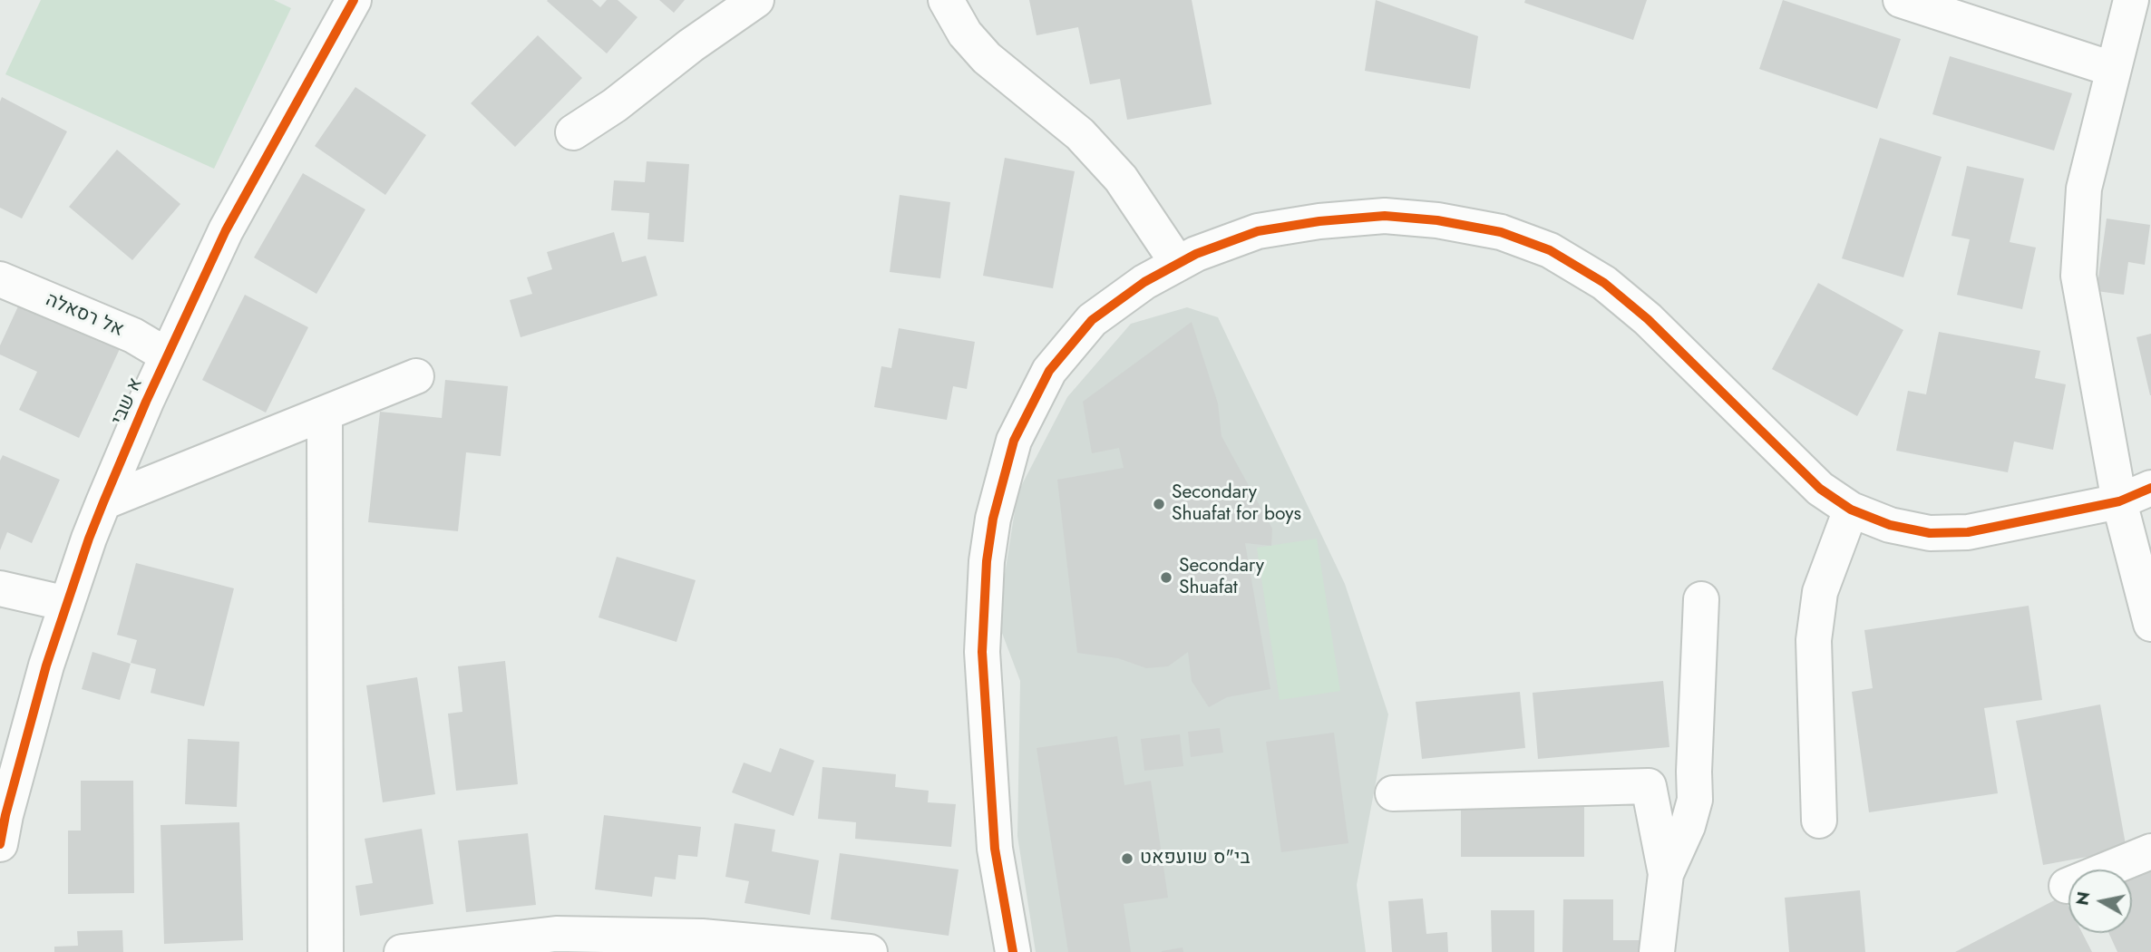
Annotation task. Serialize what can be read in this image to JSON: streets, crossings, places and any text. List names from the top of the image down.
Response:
{
  "streets": {
    "street": ["אל רסאלה", "א שבי"]
  },
  "crossings": [
    ["אל רסאלה", "א שבי"]
  ],
  "places": ["Secondary Shuafat for boys", "Secondary Shuafat", "בי\"ס שועפאט"],
  "north": "left"
}
